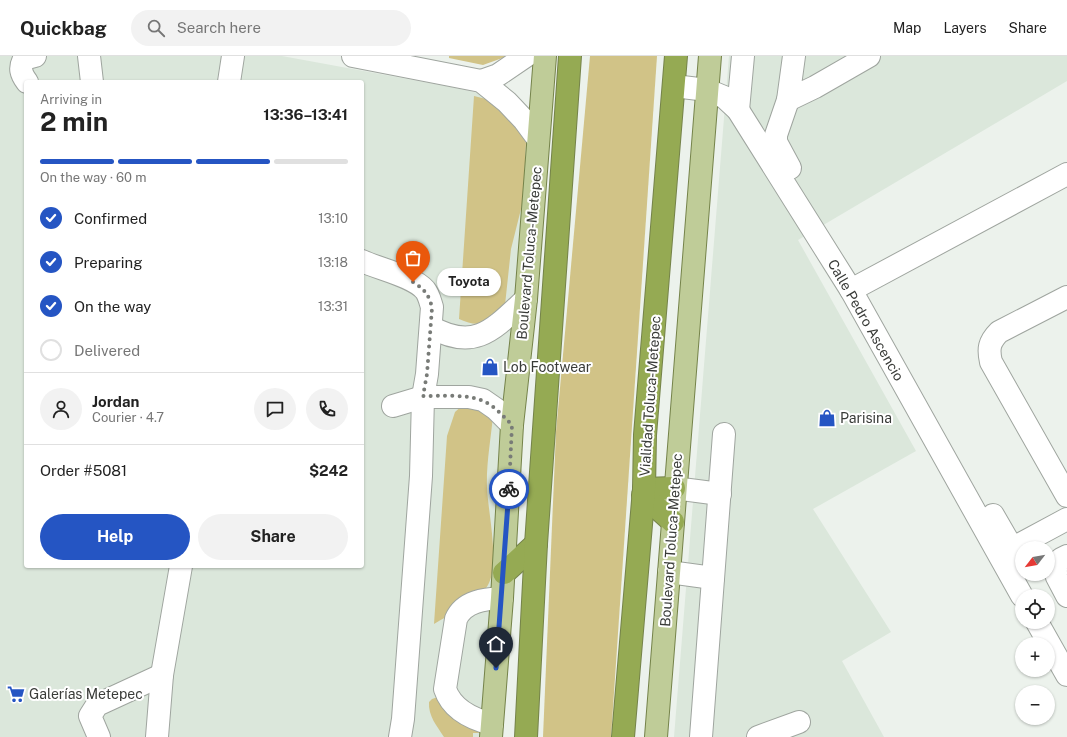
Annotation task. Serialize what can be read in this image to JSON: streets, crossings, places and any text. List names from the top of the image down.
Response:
{
  "streets": {
    "highway": ["Vialidad Toluca-Metepec"],
    "main road": ["Boulevard Toluca-Metepec"],
    "street": ["Calle Pedro Ascencio"]
  },
  "crossings": [
    ["Boulevard Toluca-Metepec", "Calle Pedro Ascencio"],
    ["Calle Pedro Ascencio", "Vialidad Toluca-Metepec"]
  ],
  "places": {
    "other": ["Toyota"],
    "shop": ["Lob Footwear", "Parisina"],
    "supermarket": ["Galerías Metepec"]
  },
  "north": "bottom left",
  "page": {
    "header": "Quickbag",
    "search": "Search here",
    "nav": ["Map", "Layers", "Share"],
    "heading": ["2 min", "Arriving in", "13:36–13:41"],
    "panel": [
      "Jordan",
      "Courier · 4.7",
      "Order #5081",
      "$242"
    ],
    "bar": "On the way · 60 m",
    "list": [
      ["Confirmed", "13:10"],
      ["Preparing", "13:18"],
      ["On the way", "13:31"],
      "Delivered"
    ],
    "bubble": "Toyota",
    "buttons": ["Help", "Share"],
    "map_buttons": ["+", "−"]
  }
}
